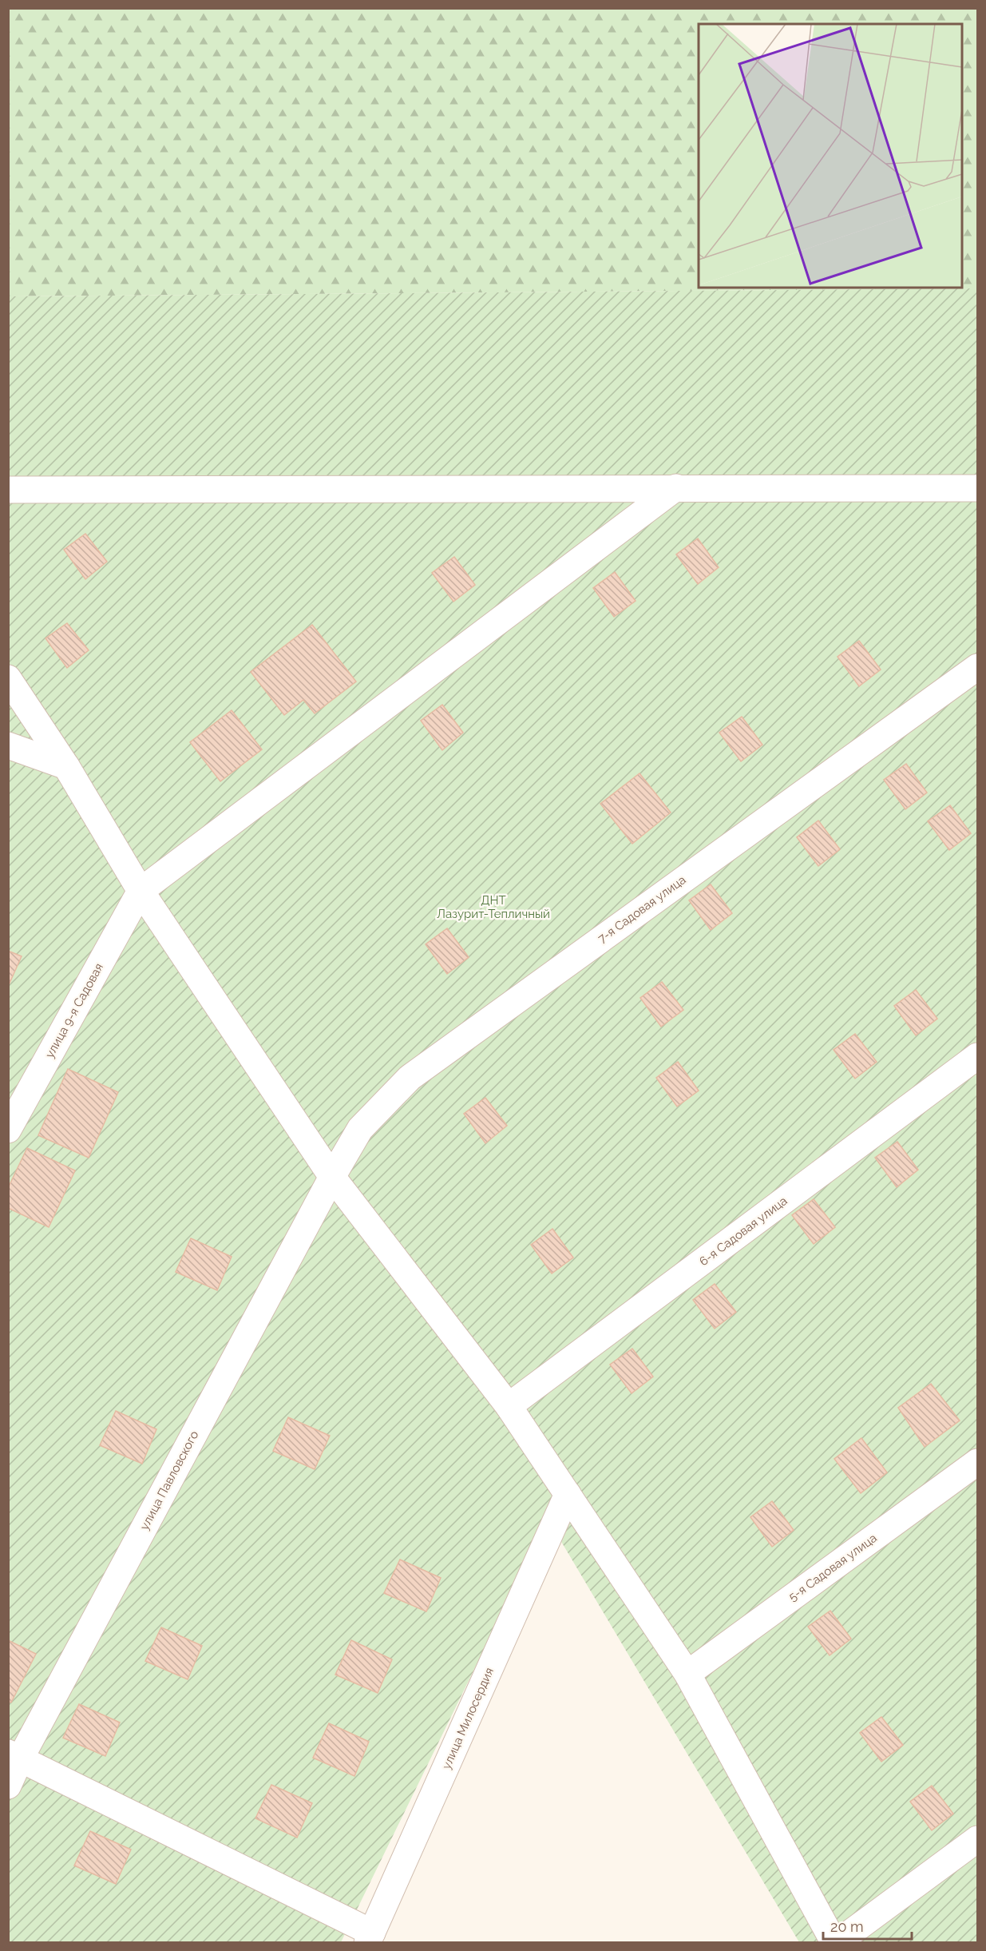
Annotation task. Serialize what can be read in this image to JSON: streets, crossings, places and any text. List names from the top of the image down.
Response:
{
  "streets": {
    "street": [
      "7-я Садовая улица",
      "улица 9-я Садовая",
      "6-я Садовая улица",
      "улица Павловского",
      "5-я Садовая улица",
      "улица Милосердия"
    ]
  },
  "crossings": [
    ["7-я Садовая улица", "улица Павловского"]
  ],
  "parks": ["ДНТ Лазурит-Тепличный"],
  "scale_bar": "20 m"
}
